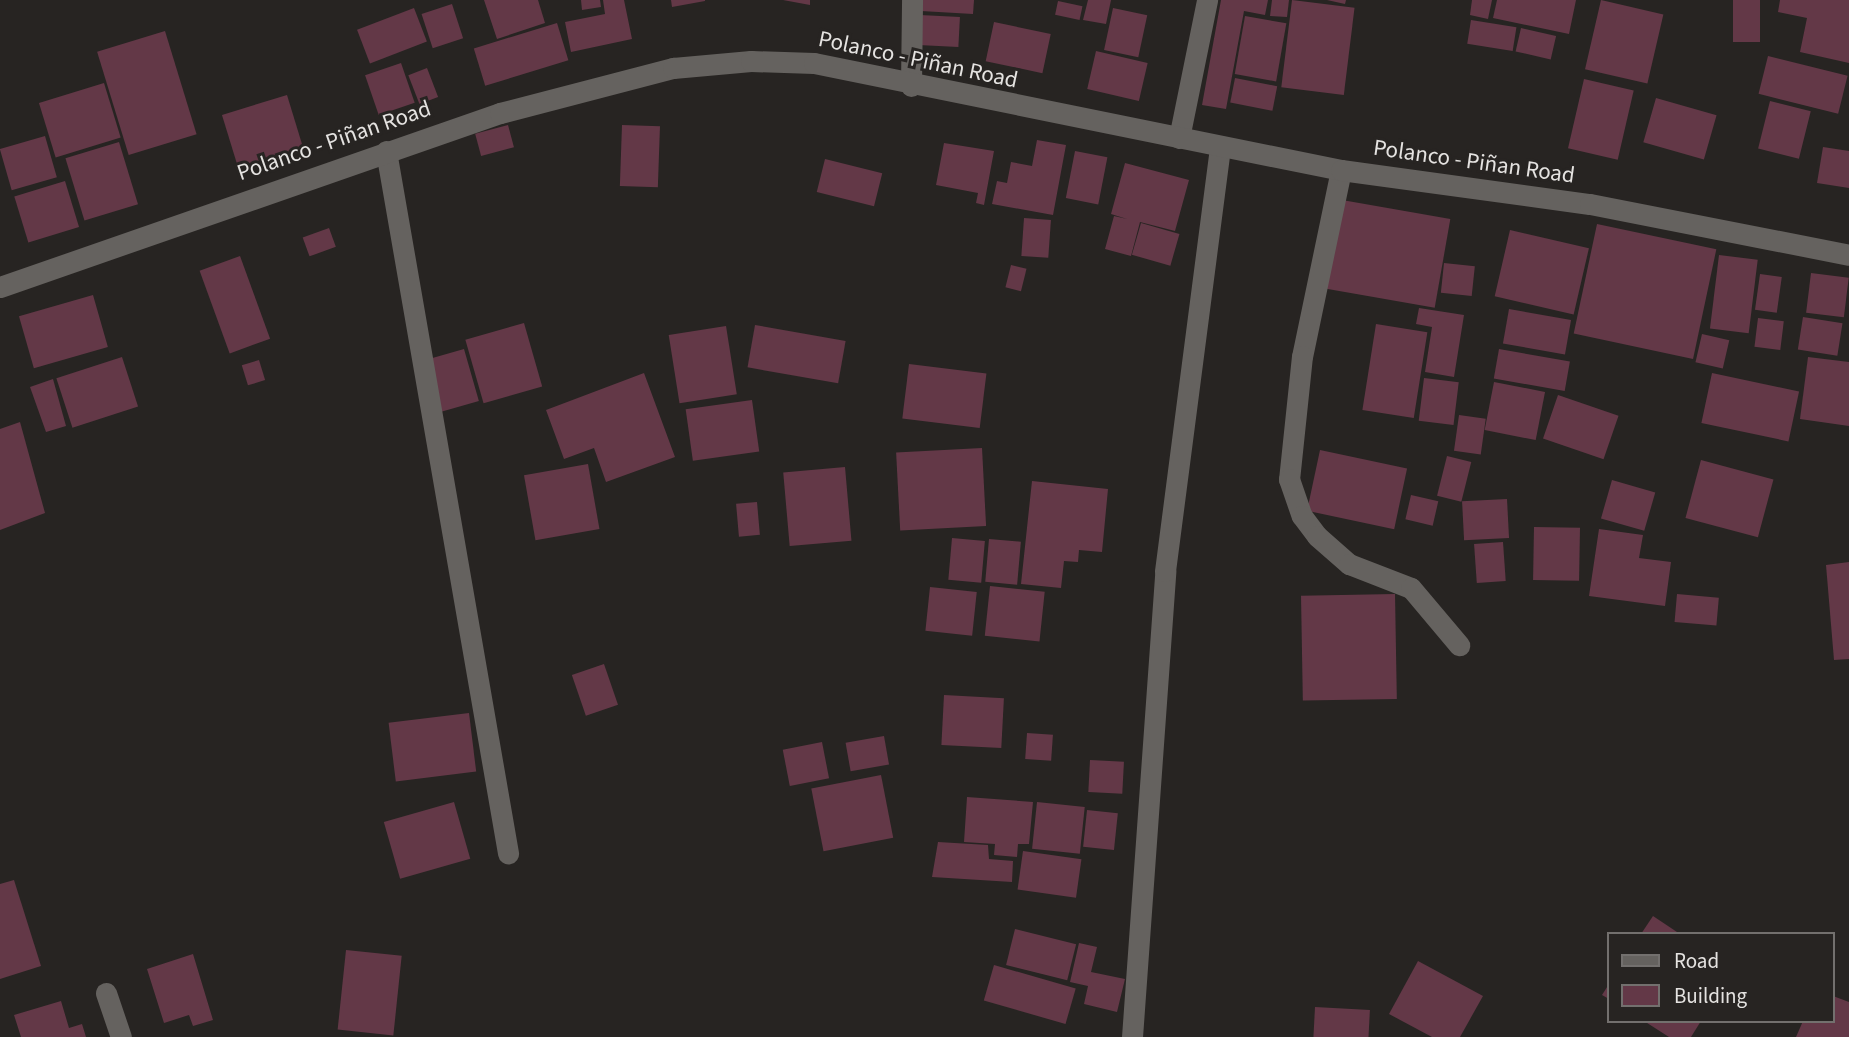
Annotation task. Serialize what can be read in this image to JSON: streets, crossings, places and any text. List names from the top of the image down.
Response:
{
  "streets": {
    "street": ["Polanco - Piñan Road"]
  },
  "legend": ["Road", "Building"]
}
